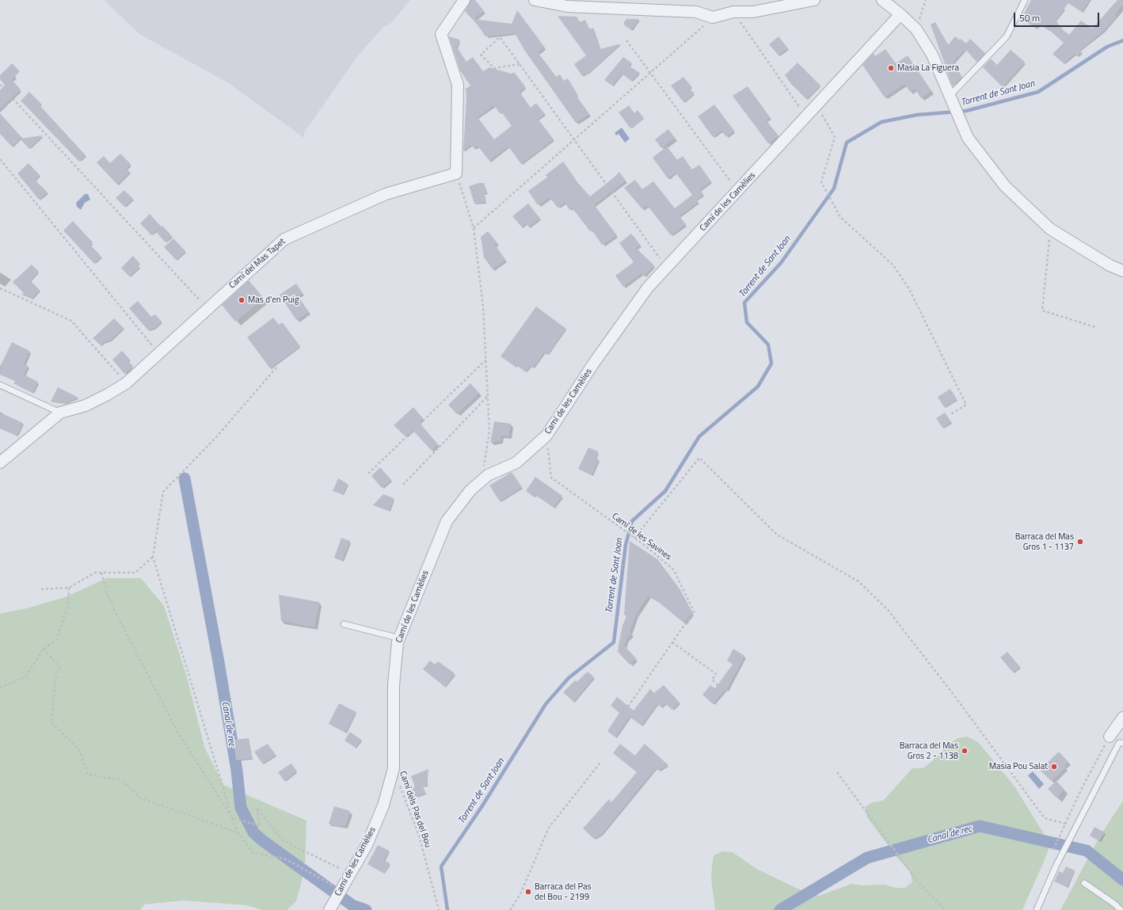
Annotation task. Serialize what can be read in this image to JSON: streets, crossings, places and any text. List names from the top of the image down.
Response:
{
  "streets": {
    "street": ["Camí de les Camèlies", "Camí del Mas Tapet"],
    "path": ["Camí de les Savines", "Camí dels Pas del Bou"]
  },
  "crossings": [
    ["Camí de les Camèlies", "Camí de les Savines"],
    ["Camí de les Camèlies", "Camí dels Pas del Bou"]
  ],
  "water": ["Torrent de Sant Joan", "Canal de rec"],
  "places": [
    "Masia La Figuera",
    "Mas d'en Puig",
    "Barraca del Mas Gros 1 - 1137",
    "Barraca del Mas Gros 2 - 1138",
    "Masia Pou Salat",
    "Barraca del Pas del Bou - 2199"
  ],
  "scale_bar": "50 m"
}
